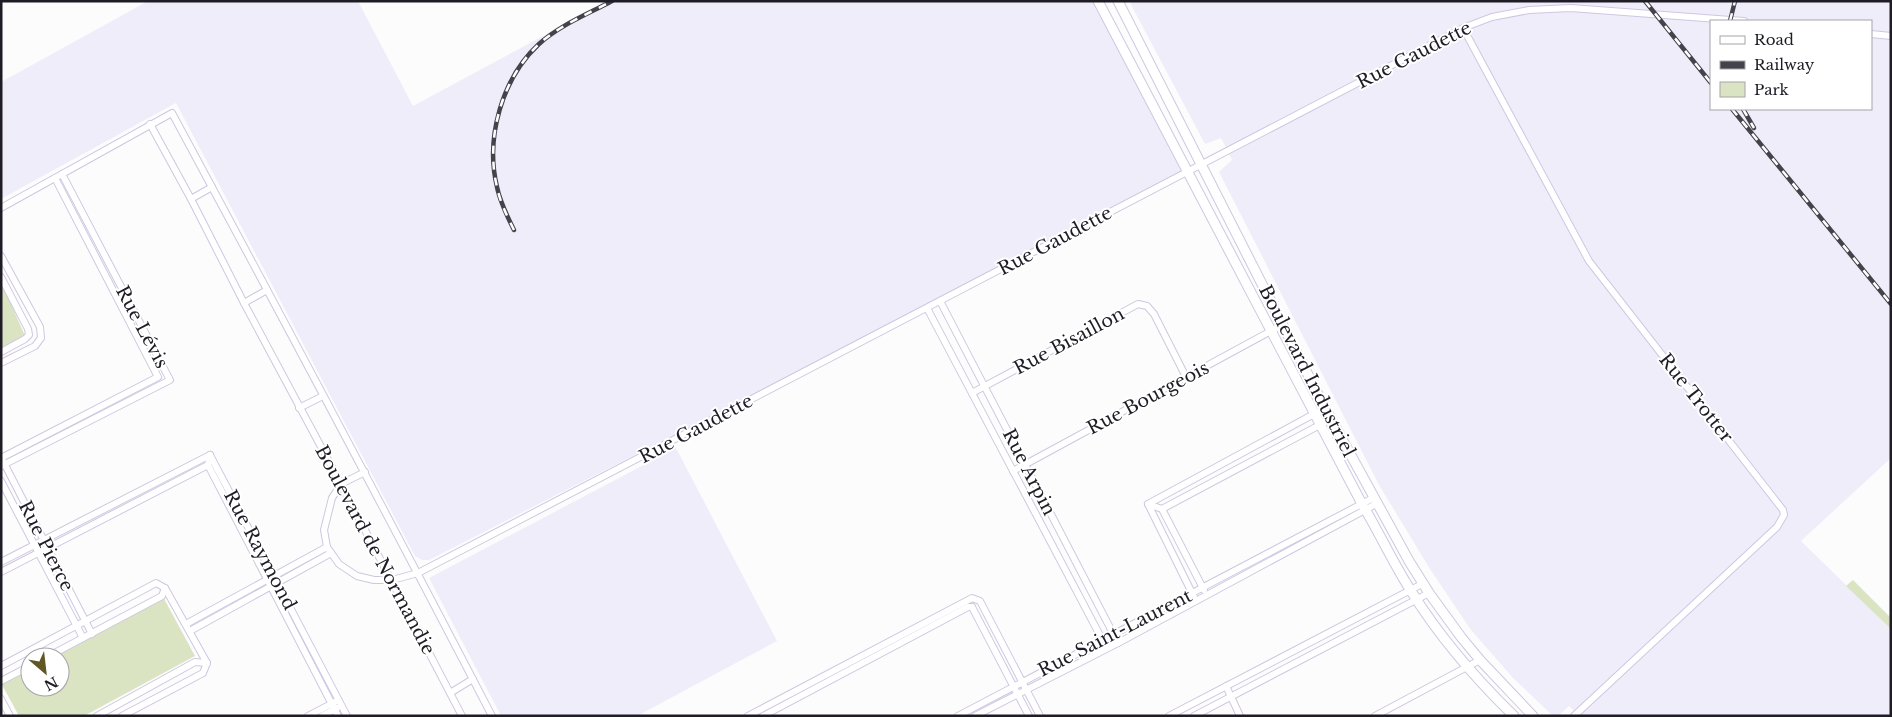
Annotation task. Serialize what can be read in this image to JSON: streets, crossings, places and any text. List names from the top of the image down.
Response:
{
  "streets": {
    "street": [
      "Rue Gaudette",
      "Rue Lévis",
      "Rue Bisaillon",
      "Boulevard Industriel",
      "Rue Bourgeois",
      "Rue Trotter",
      "Rue Arpin",
      "Rue Pierce",
      "Rue Raymond",
      "Boulevard de Normandie",
      "Rue Saint-Laurent"
    ]
  },
  "crossings": [
    ["Rue Gaudette", "Boulevard Industriel"],
    ["Rue Gaudette", "Rue Trotter"],
    ["Rue Gaudette", "Rue Arpin"],
    ["Rue Gaudette", "Boulevard de Normandie"],
    ["Rue Lévis", "Rue Pierce"],
    ["Rue Bisaillon", "Rue Bourgeois"],
    ["Rue Bisaillon", "Rue Arpin"],
    ["Boulevard Industriel", "Rue Bourgeois"],
    ["Boulevard Industriel", "Rue Saint-Laurent"],
    ["Rue Bourgeois", "Rue Arpin"],
    ["Rue Arpin", "Rue Saint-Laurent"]
  ],
  "legend": ["Road", "Railway", "Park"],
  "north": "bottom right"
}
